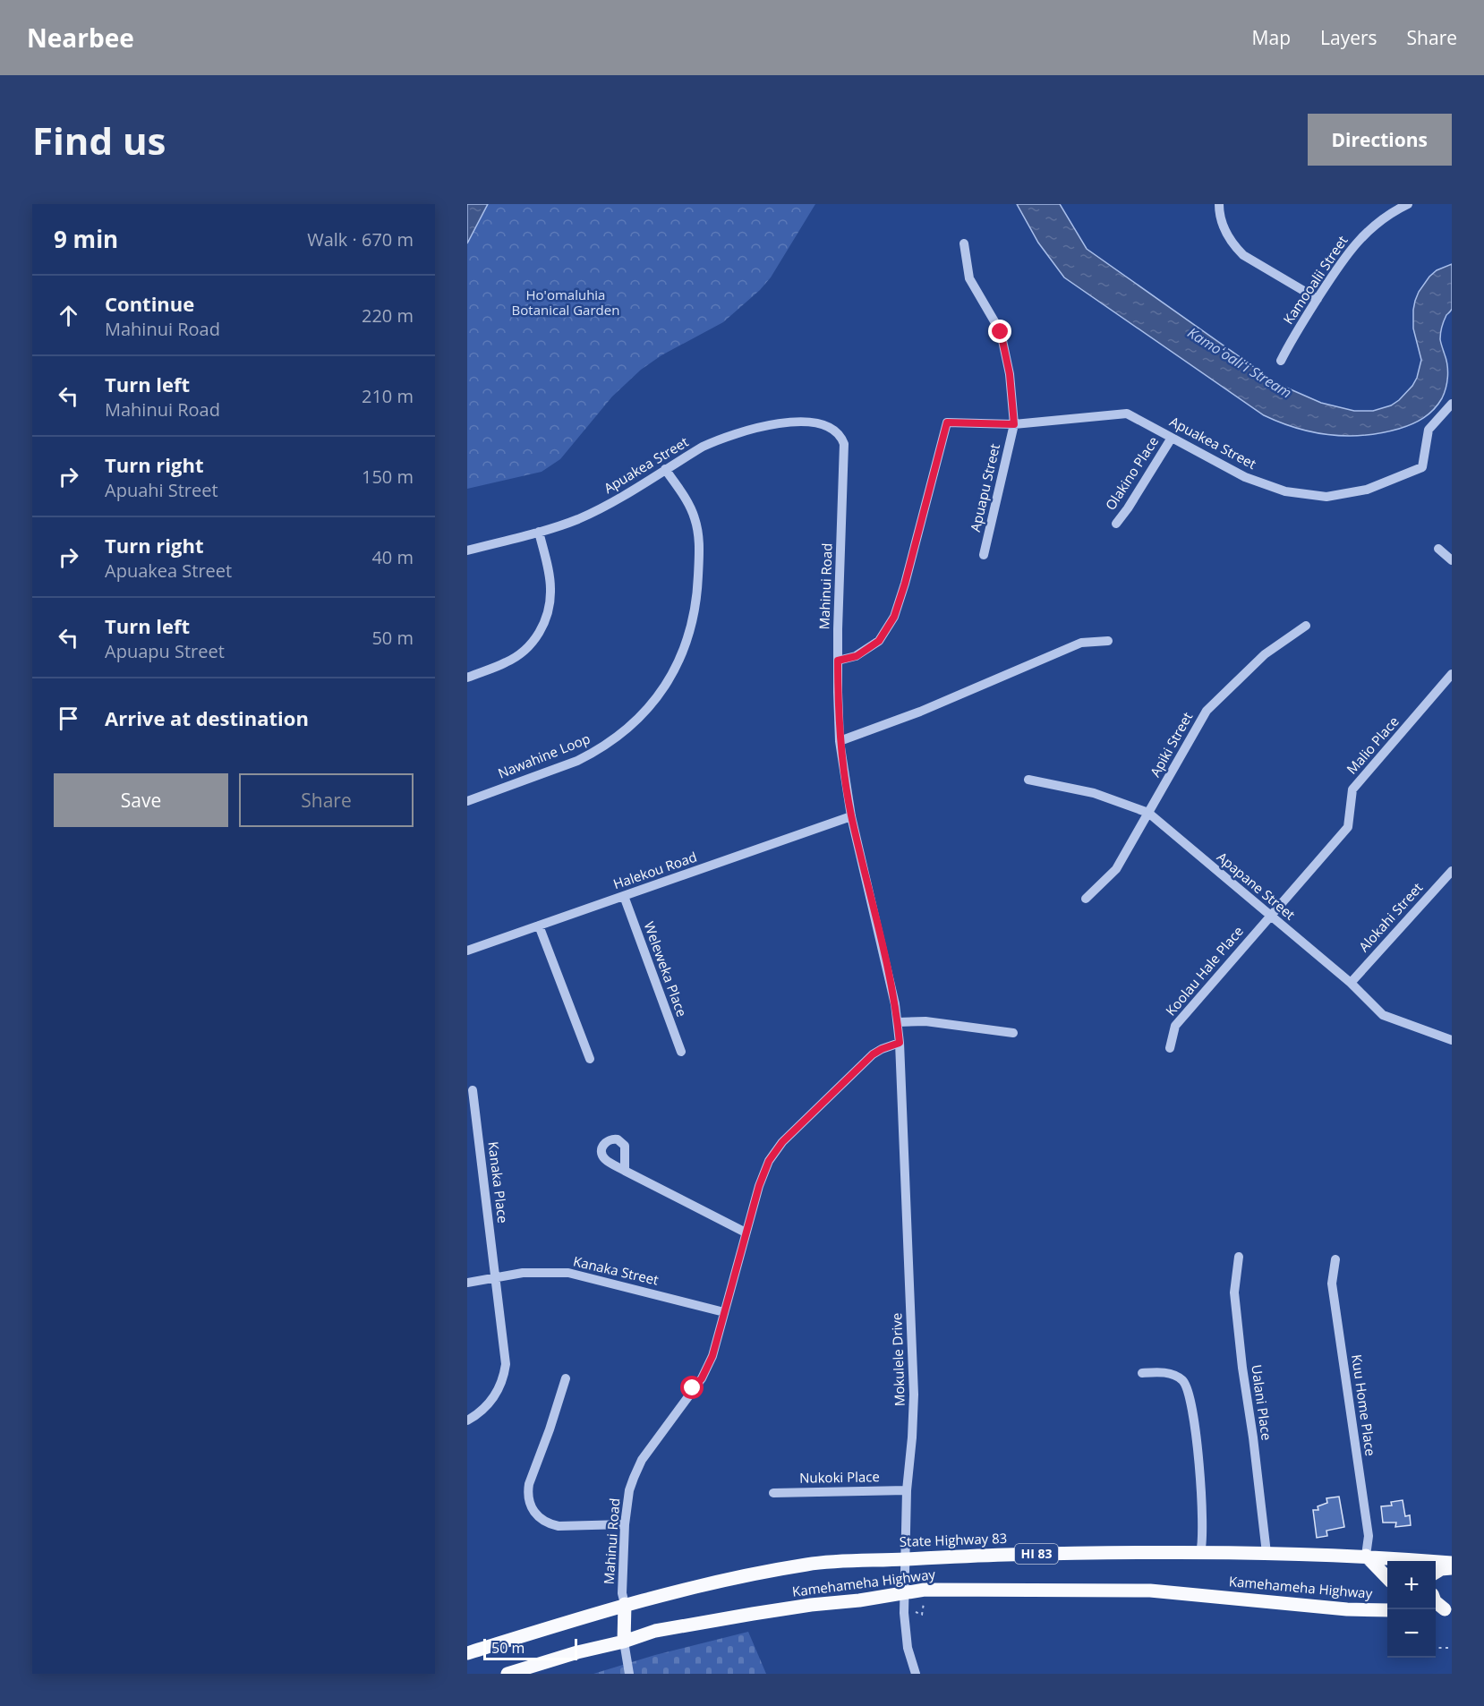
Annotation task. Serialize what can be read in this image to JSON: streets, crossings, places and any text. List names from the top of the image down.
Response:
{
  "streets": {
    "main road": ["State Highway 83", "HI 83", "Kamehameha Highway"],
    "street": [
      "Kamooalii Street",
      "Apuakea Street",
      "Olakino Place",
      "Apuapu Street",
      "Mahinui Road",
      "Apiki Street",
      "Malio Place",
      "Nawahine Loop",
      "Halekou Road",
      "Apapane Street",
      "Alokahi Street",
      "Weleweka Place",
      "Koolau Hale Place",
      "Kanaka Place",
      "Kanaka Street",
      "Mokulele Drive",
      "Ualani Place",
      "Kuu Home Place",
      "Nukoki Place"
    ]
  },
  "crossings": [
    ["Apuakea Street", "Olakino Place"],
    ["Apuakea Street", "Apuapu Street"],
    ["Apuakea Street", "Mahinui Road"],
    ["Apuakea Street", "Nawahine Loop"],
    ["Mahinui Road", "Halekou Road"],
    ["Mahinui Road", "Kanaka Street"],
    ["Mahinui Road", "Mokulele Drive"],
    ["Mahinui Road", "State Highway 83"],
    ["Apiki Street", "Apapane Street"],
    ["Malio Place", "Apapane Street"],
    ["Malio Place", "Koolau Hale Place"],
    ["Halekou Road", "Weleweka Place"],
    ["Apapane Street", "Alokahi Street"],
    ["Apapane Street", "Koolau Hale Place"],
    ["Kanaka Place", "Kanaka Street"],
    ["Mokulele Drive", "Nukoki Place"],
    ["Mokulele Drive", "State Highway 83"],
    ["Mokulele Drive", "Kamehameha Highway"],
    ["Ualani Place", "State Highway 83"],
    ["Kuu Home Place", "State Highway 83"]
  ],
  "water": ["Kamoʻoaliʻi Stream"],
  "parks": ["Ho'omaluhia Botanical Garden"],
  "scale_bar": "50 m",
  "page": {
    "header": "Nearbee",
    "nav": ["Map", "Layers", "Share"],
    "buttons": [
      "Directions",
      ["Save", "Share"]
    ],
    "title": "Find us",
    "heading": ["9 min", "Walk · 670 m"],
    "list": [
      ["Continue", "Mahinui Road", "220 m"],
      ["Turn left", "Mahinui Road", "210 m"],
      ["Turn right", "Apuahi Street", "150 m"],
      ["Turn right", "Apuakea Street", "40 m"],
      ["Turn left", "Apuapu Street", "50 m"],
      "Arrive at destination"
    ],
    "map_buttons": ["+", "−"],
    "scale": "50 m"
  }
}
